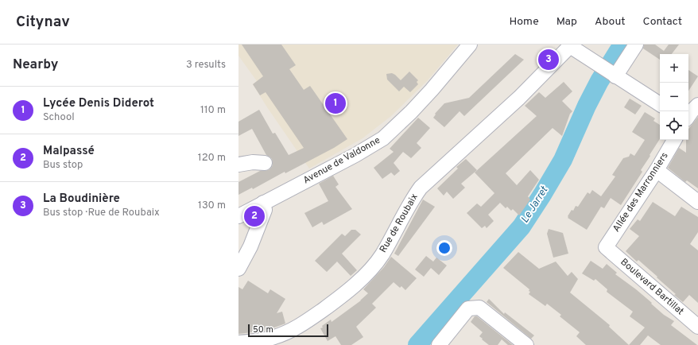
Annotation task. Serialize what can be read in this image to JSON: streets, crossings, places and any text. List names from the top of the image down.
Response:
{
  "streets": {
    "street": [
      "Avenue de Valdonne",
      "Allée des Marronniers",
      "Rue de Roubaix",
      "Boulevard Bartillat"
    ]
  },
  "crossings": [
    ["Allée des Marronniers", "Boulevard Bartillat"]
  ],
  "water": ["Le Jarret"],
  "scale_bar": "50 m",
  "page": {
    "header": "Citynav",
    "nav": [
      "Home",
      "Map",
      "About",
      "Contact"
    ],
    "heading": ["Nearby", "3 results"],
    "pins": ["3", "1", "2"],
    "map_buttons": ["+", "−"],
    "list": [
      {
        "mark": "1",
        "name": "Lycée Denis Diderot",
        "note": "School",
        "value": "110 m"
      },
      {
        "mark": "2",
        "name": "Malpassé",
        "note": "Bus stop",
        "value": "120 m"
      },
      {
        "mark": "3",
        "name": "La Boudinière",
        "note": "Bus stop · Rue de Roubaix",
        "value": "130 m"
      }
    ],
    "scale": "50 m"
  }
}
